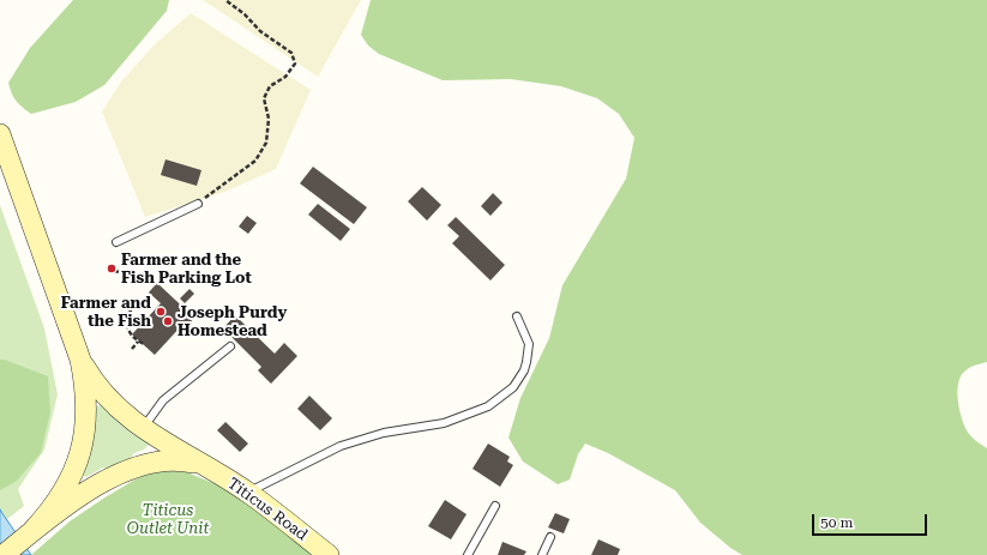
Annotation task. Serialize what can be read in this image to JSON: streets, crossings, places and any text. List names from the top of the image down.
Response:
{
  "streets": {
    "main road": ["Titicus Road"]
  },
  "parks": ["Titicus Outlet Unit"],
  "places": ["Farmer and the Fish Parking Lot", "Farmer and the Fish", "Joseph Purdy Homestead"],
  "scale_bar": "50 m"
}
